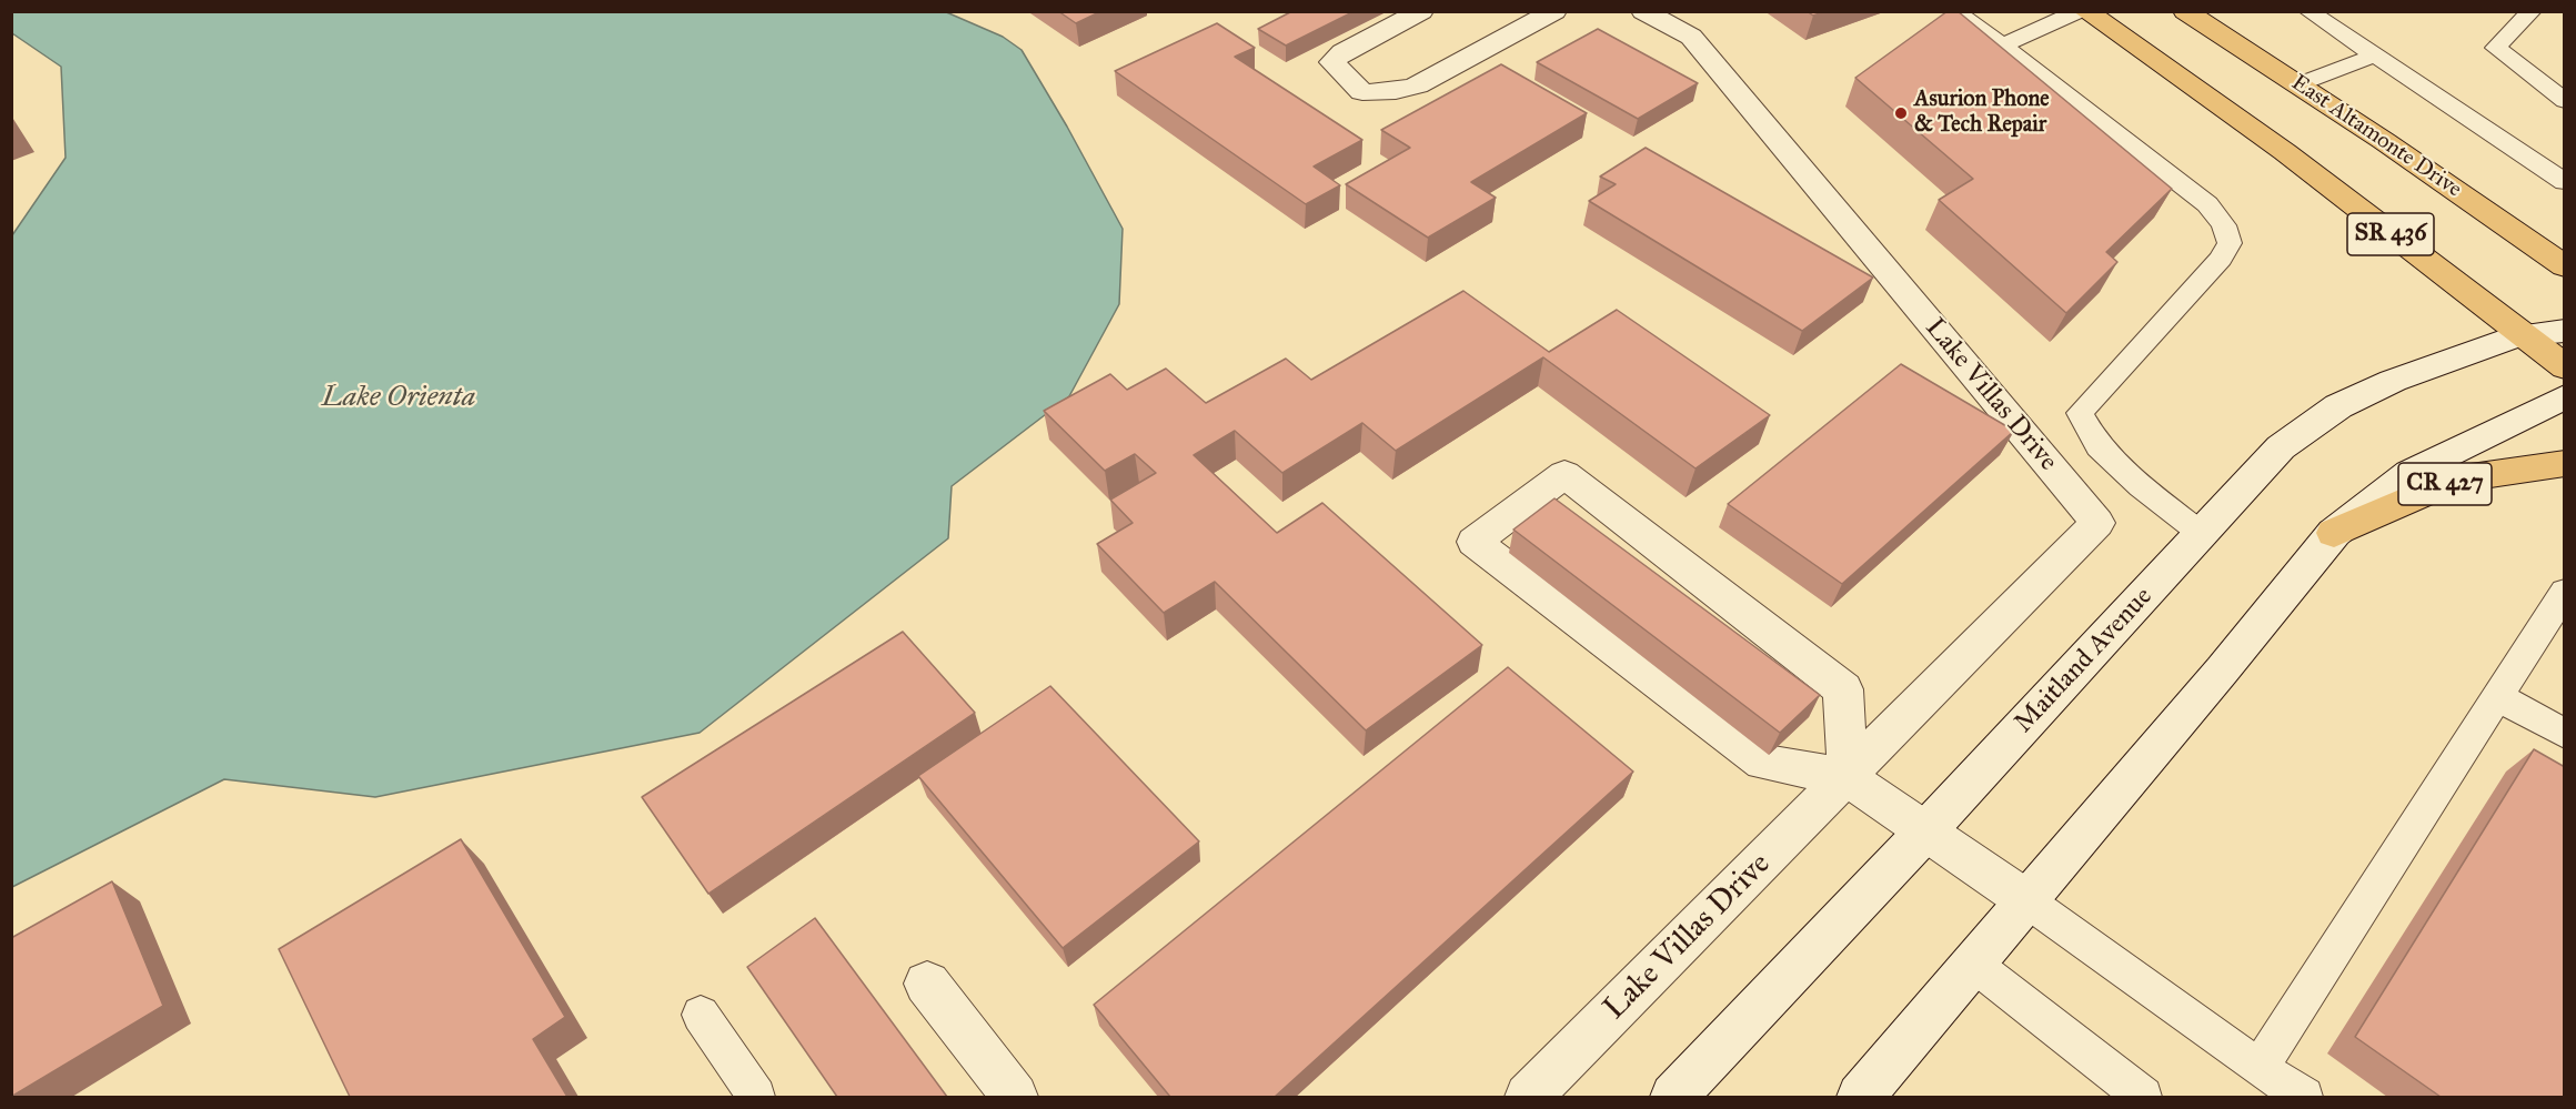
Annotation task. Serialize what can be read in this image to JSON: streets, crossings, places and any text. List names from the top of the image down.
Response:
{
  "streets": {
    "main road": ["East Altamonte Drive", "SR 436", "CR 427"],
    "street": ["Lake Villas Drive", "Maitland Avenue"]
  },
  "crossings": [
    ["SR 436", "Maitland Avenue"]
  ],
  "water": ["Lake Orienta"],
  "places": ["Asurion Phone & Tech Repair"]
}
